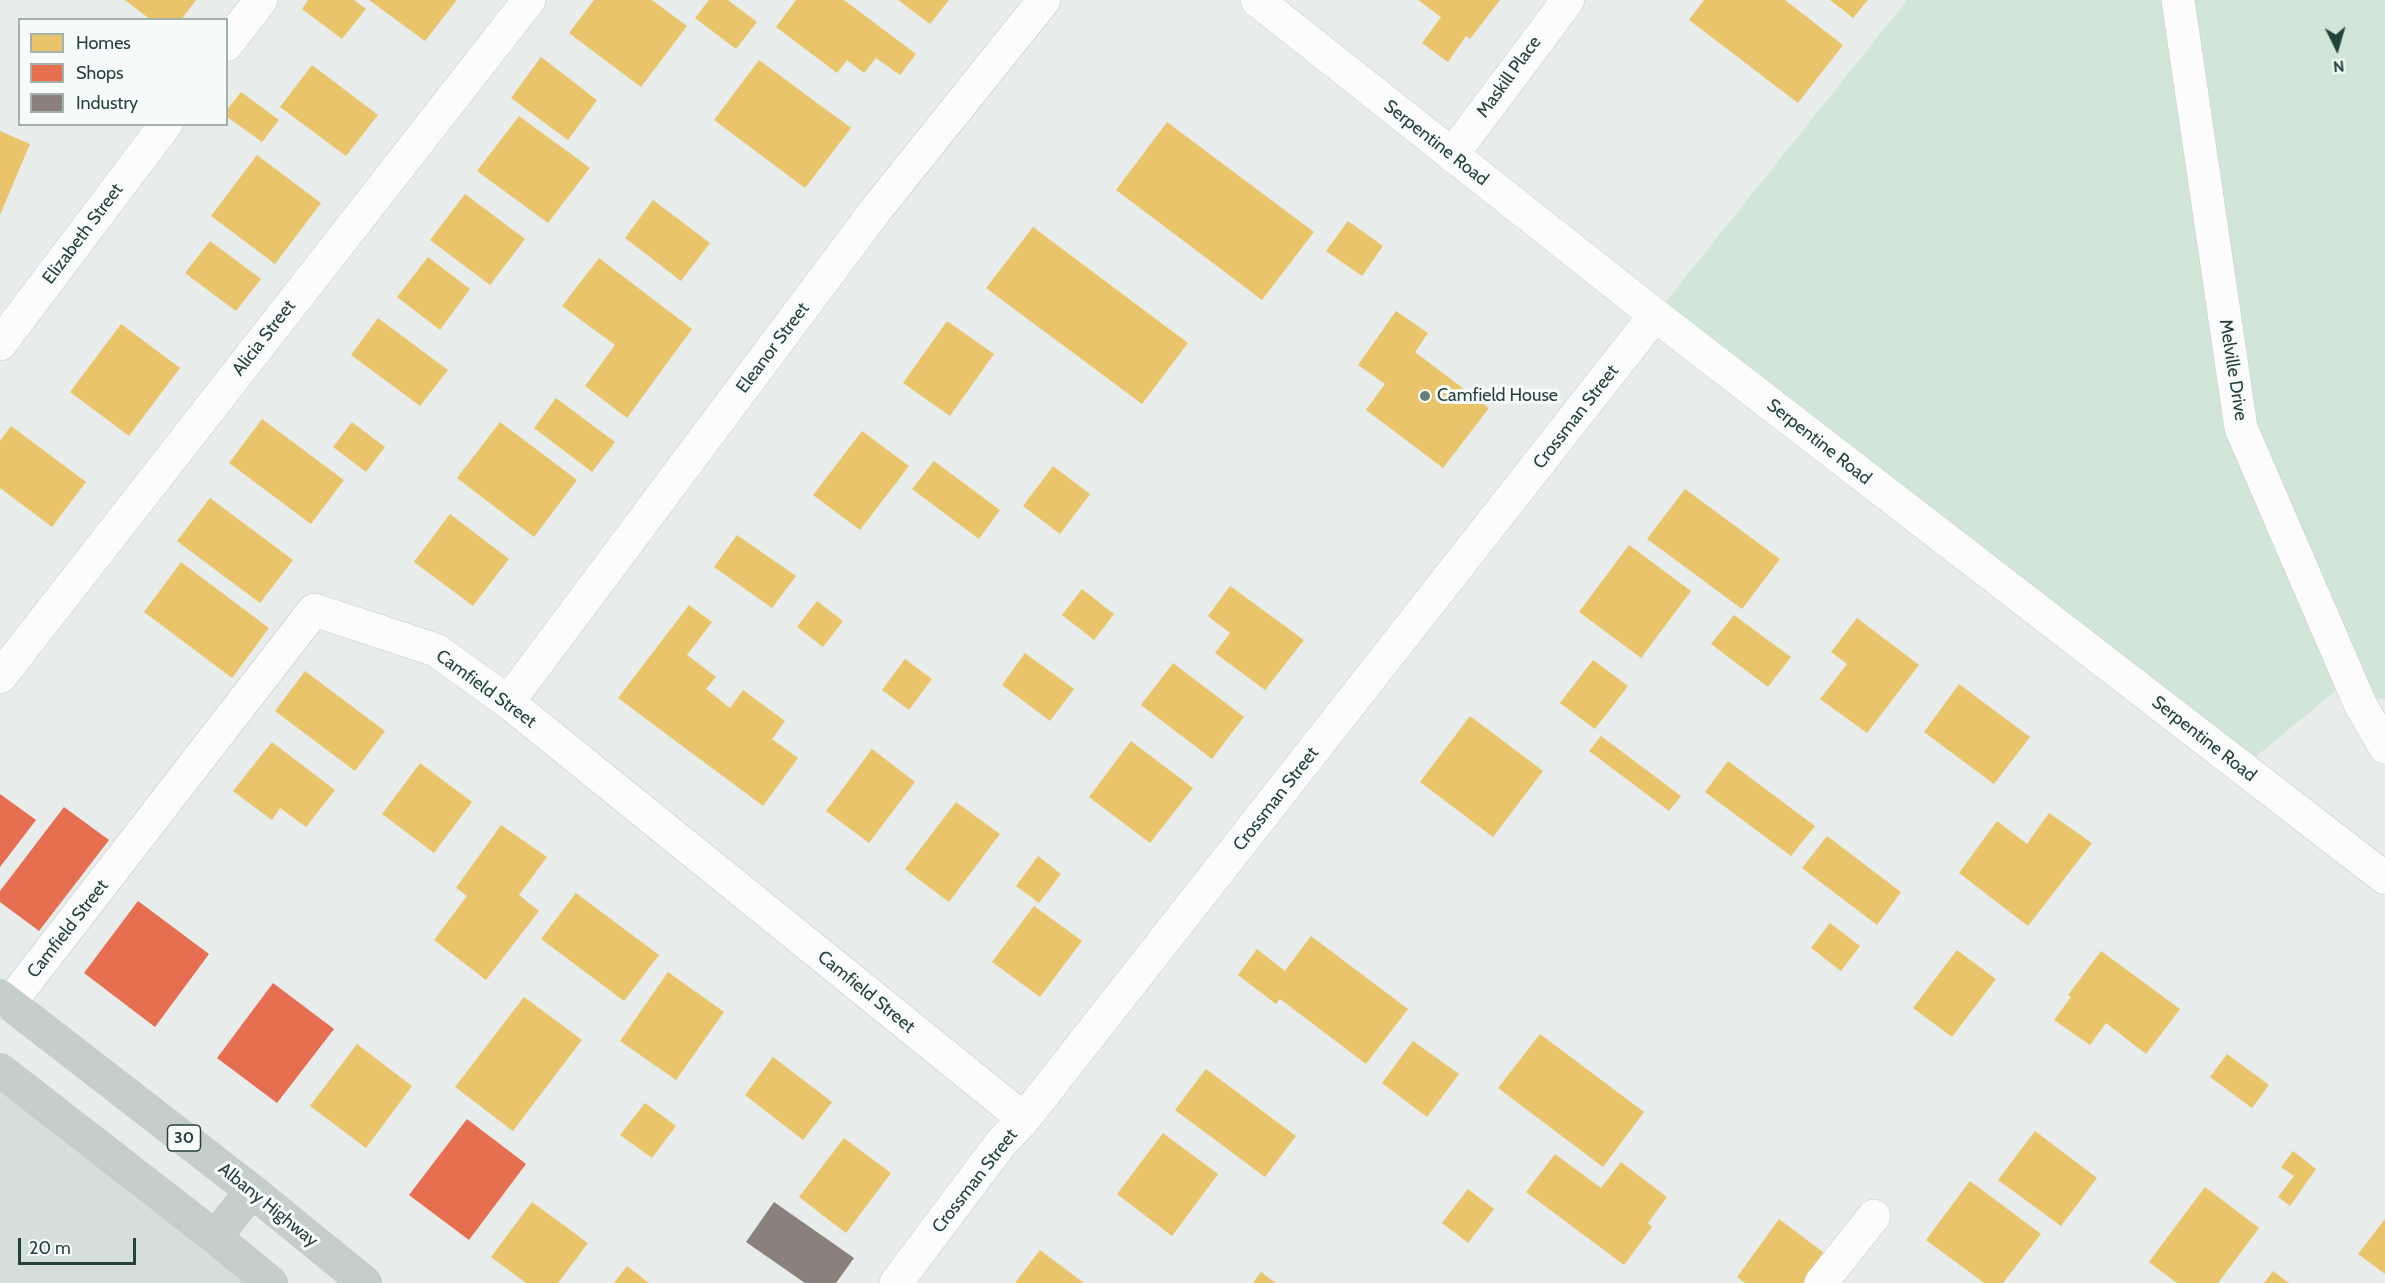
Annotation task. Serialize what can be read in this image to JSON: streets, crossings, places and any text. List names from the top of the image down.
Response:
{
  "streets": {
    "highway": ["30", "Albany Highway"],
    "street": [
      "Maskill Place",
      "Serpentine Road",
      "Elizabeth Street",
      "Alicia Street",
      "Eleanor Street",
      "Melville Drive",
      "Crossman Street",
      "Camfield Street"
    ]
  },
  "crossings": [
    ["Maskill Place", "Serpentine Road"],
    ["Serpentine Road", "Crossman Street"],
    ["Eleanor Street", "Camfield Street"],
    ["Crossman Street", "Camfield Street"],
    ["Camfield Street", "Albany Highway"]
  ],
  "places": ["Camfield House"],
  "legend": ["Homes", "Shops", "Industry"],
  "scale_bar": "20 m",
  "north": "bottom"
}
